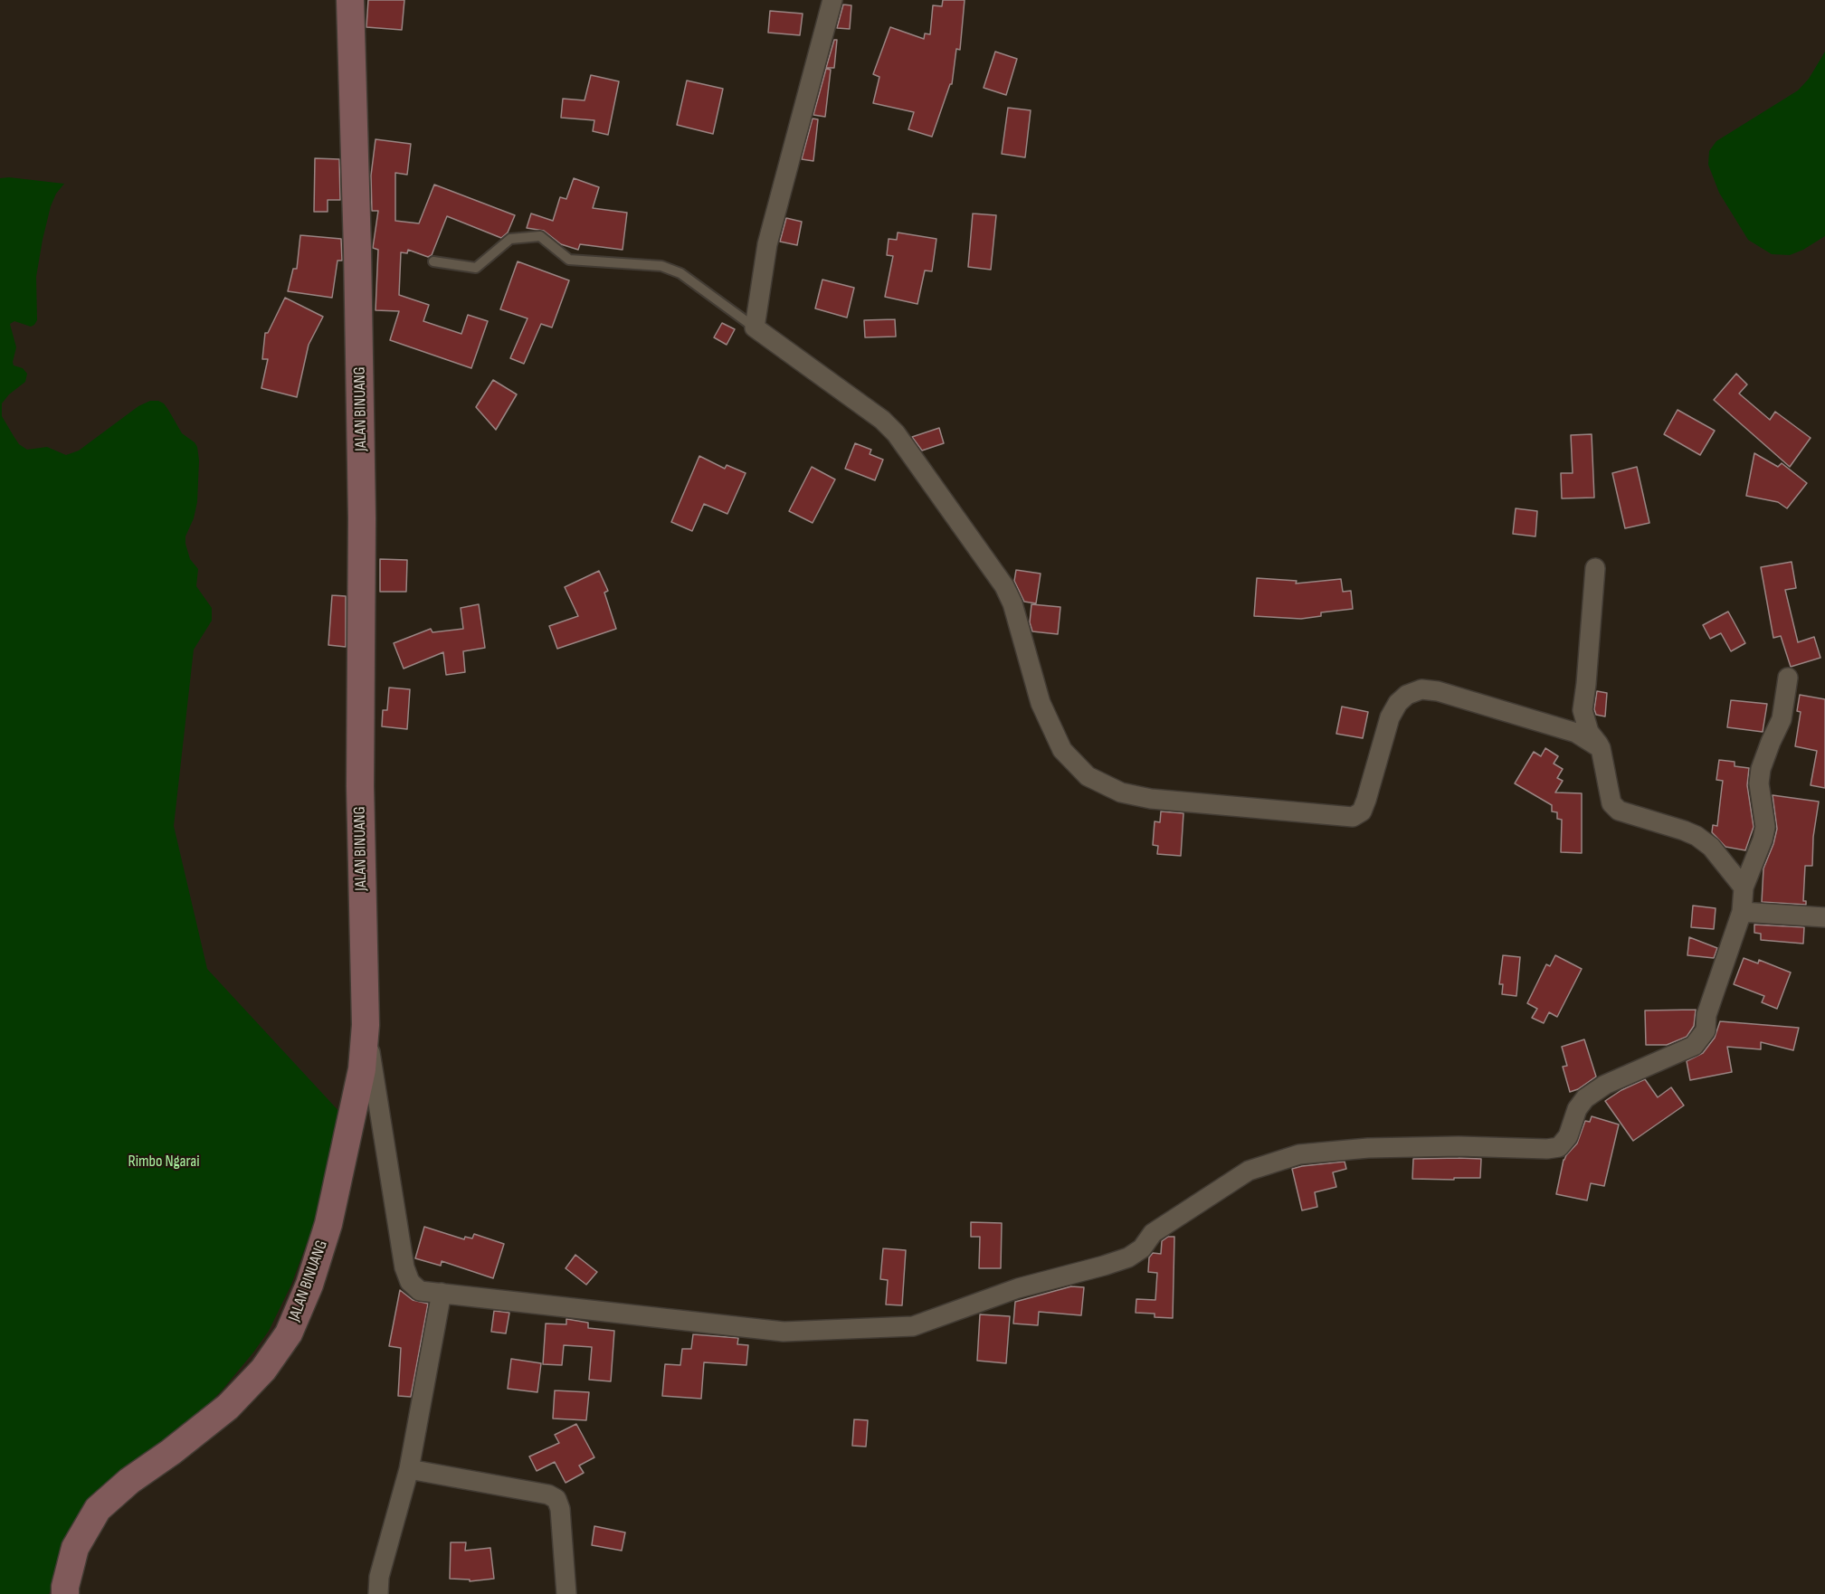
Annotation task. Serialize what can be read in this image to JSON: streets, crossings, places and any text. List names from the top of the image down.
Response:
{
  "streets": {
    "main road": ["JALAN BINUANG"]
  },
  "parks": ["Rimbo Ngarai"]
}
